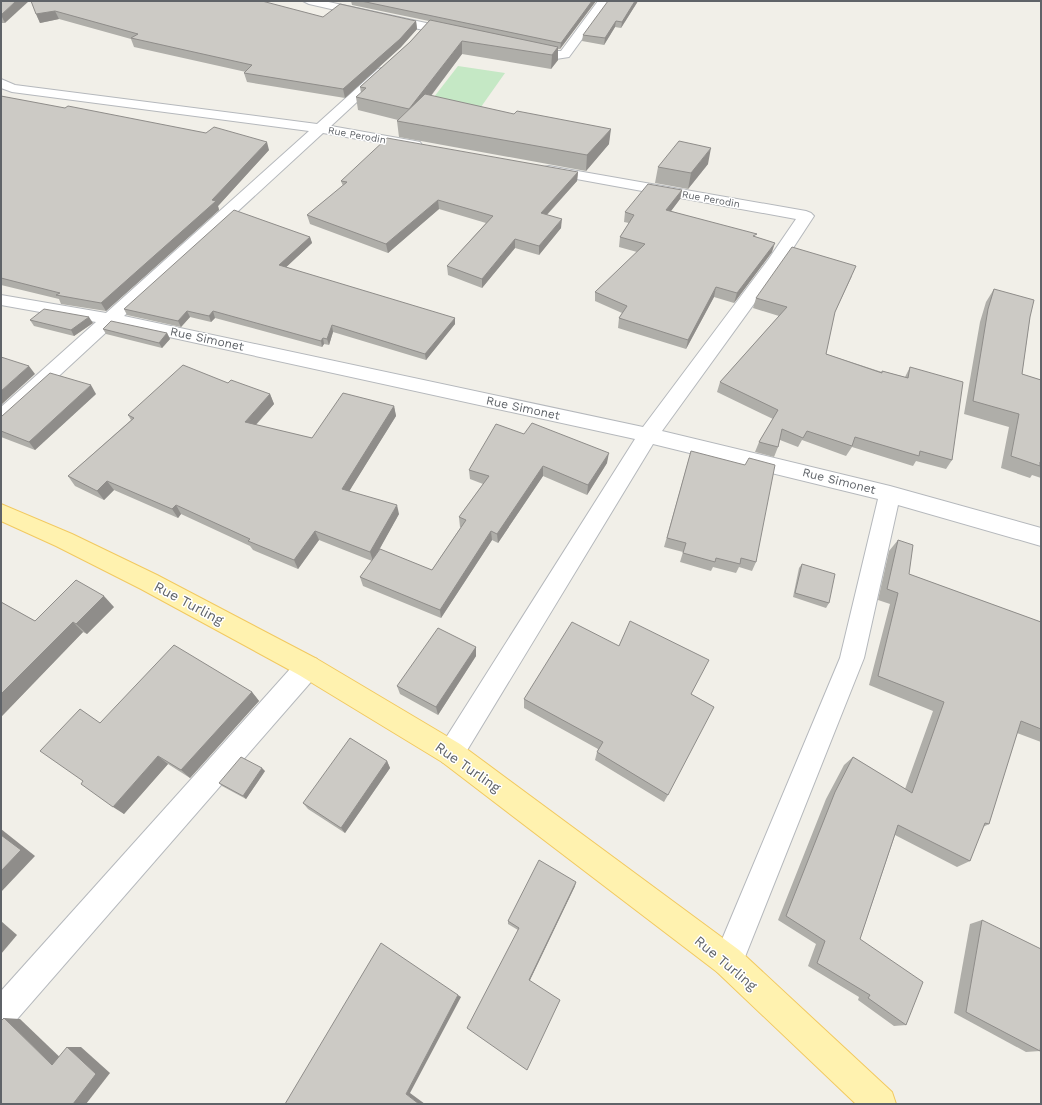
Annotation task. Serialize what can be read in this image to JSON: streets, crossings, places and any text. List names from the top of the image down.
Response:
{
  "streets": {
    "main road": ["Rue Turling"],
    "street": ["Rue Perodin", "Rue Simonet"]
  },
  "crossings": [
    ["Rue Perodin", "Rue Simonet"]
  ]
}
